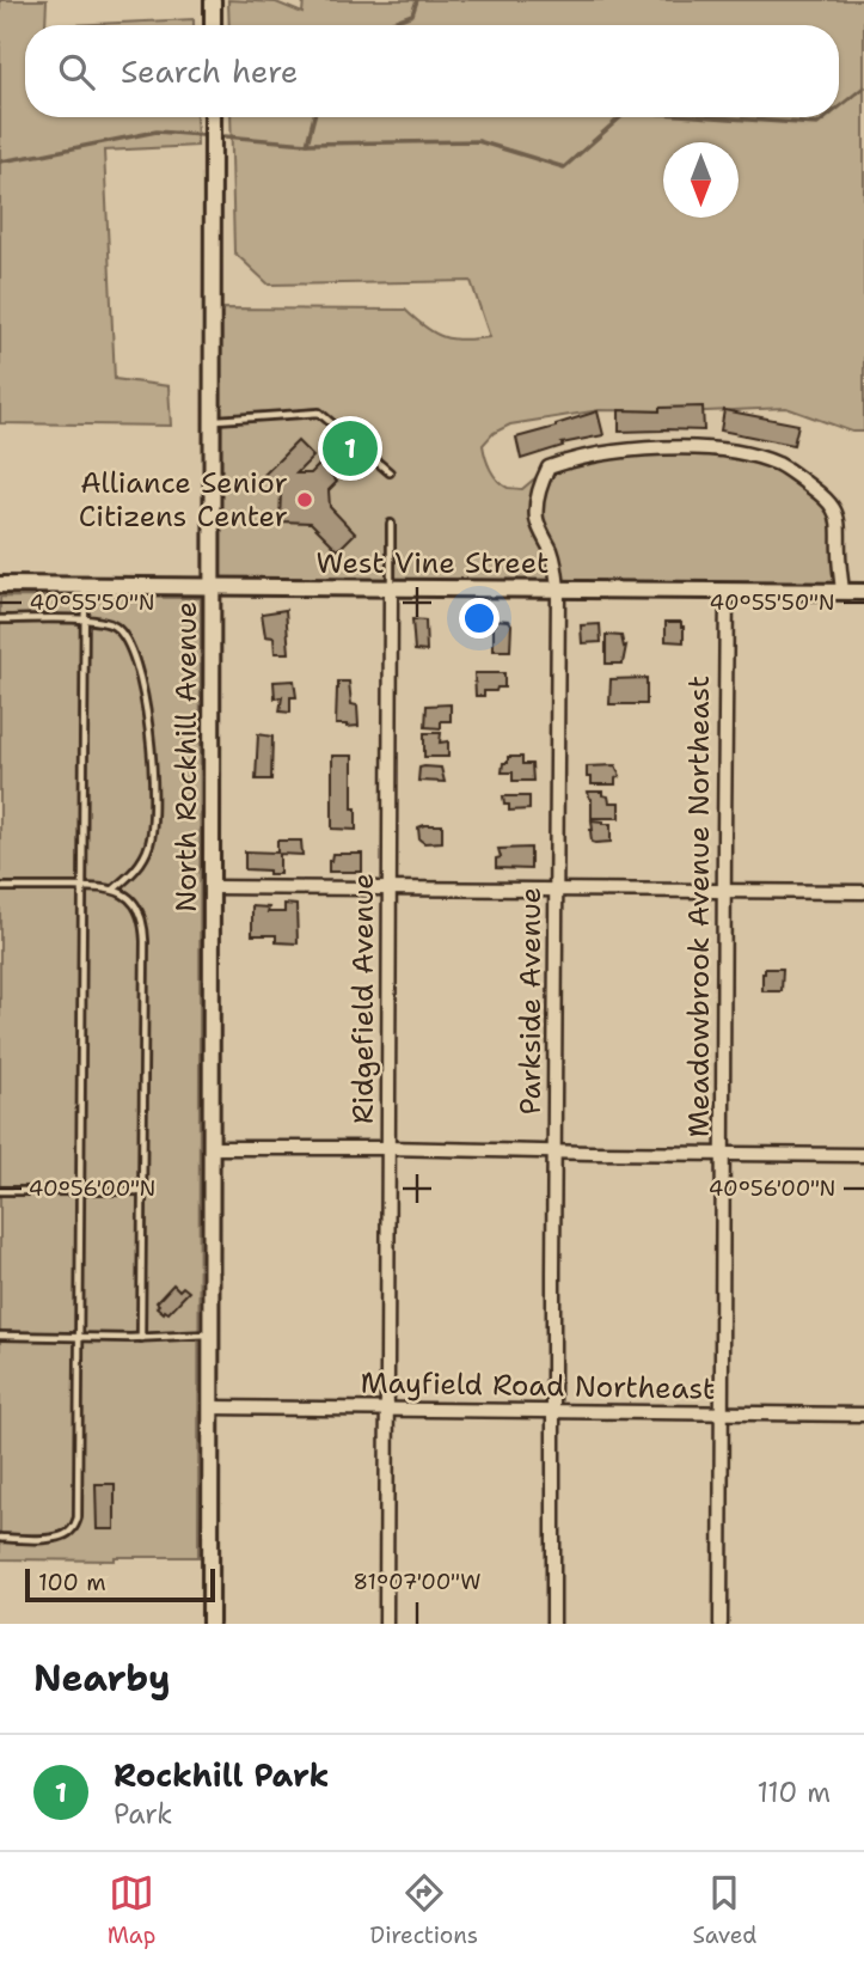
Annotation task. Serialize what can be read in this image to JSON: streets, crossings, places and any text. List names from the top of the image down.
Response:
{
  "streets": {
    "street": [
      "West Vine Street",
      "North Rockhill Avenue",
      "Meadowbrook Avenue Northeast",
      "Ridgefield Avenue",
      "Parkside Avenue",
      "Mayfield Road Northeast"
    ]
  },
  "crossings": [
    ["West Vine Street", "North Rockhill Avenue"],
    ["West Vine Street", "Meadowbrook Avenue Northeast"],
    ["West Vine Street", "Ridgefield Avenue"],
    ["West Vine Street", "Parkside Avenue"],
    ["North Rockhill Avenue", "Mayfield Road Northeast"],
    ["Meadowbrook Avenue Northeast", "Mayfield Road Northeast"],
    ["Ridgefield Avenue", "Mayfield Road Northeast"],
    ["Parkside Avenue", "Mayfield Road Northeast"]
  ],
  "places": ["Alliance Senior Citizens Center"],
  "scale_bar": "100 m",
  "north": "bottom",
  "page": {
    "search": "Search here",
    "pins": "1",
    "scale": "100 m",
    "heading": "Nearby",
    "list": [
      {
        "mark": "1",
        "name": "Rockhill Park",
        "note": "Park",
        "value": "110 m"
      }
    ],
    "nav": ["Map", "Directions", "Saved"]
  },
  "coordinates": ["40°55'50\"N", "40°56'00\"N", "81°07'00\"W"]
}
